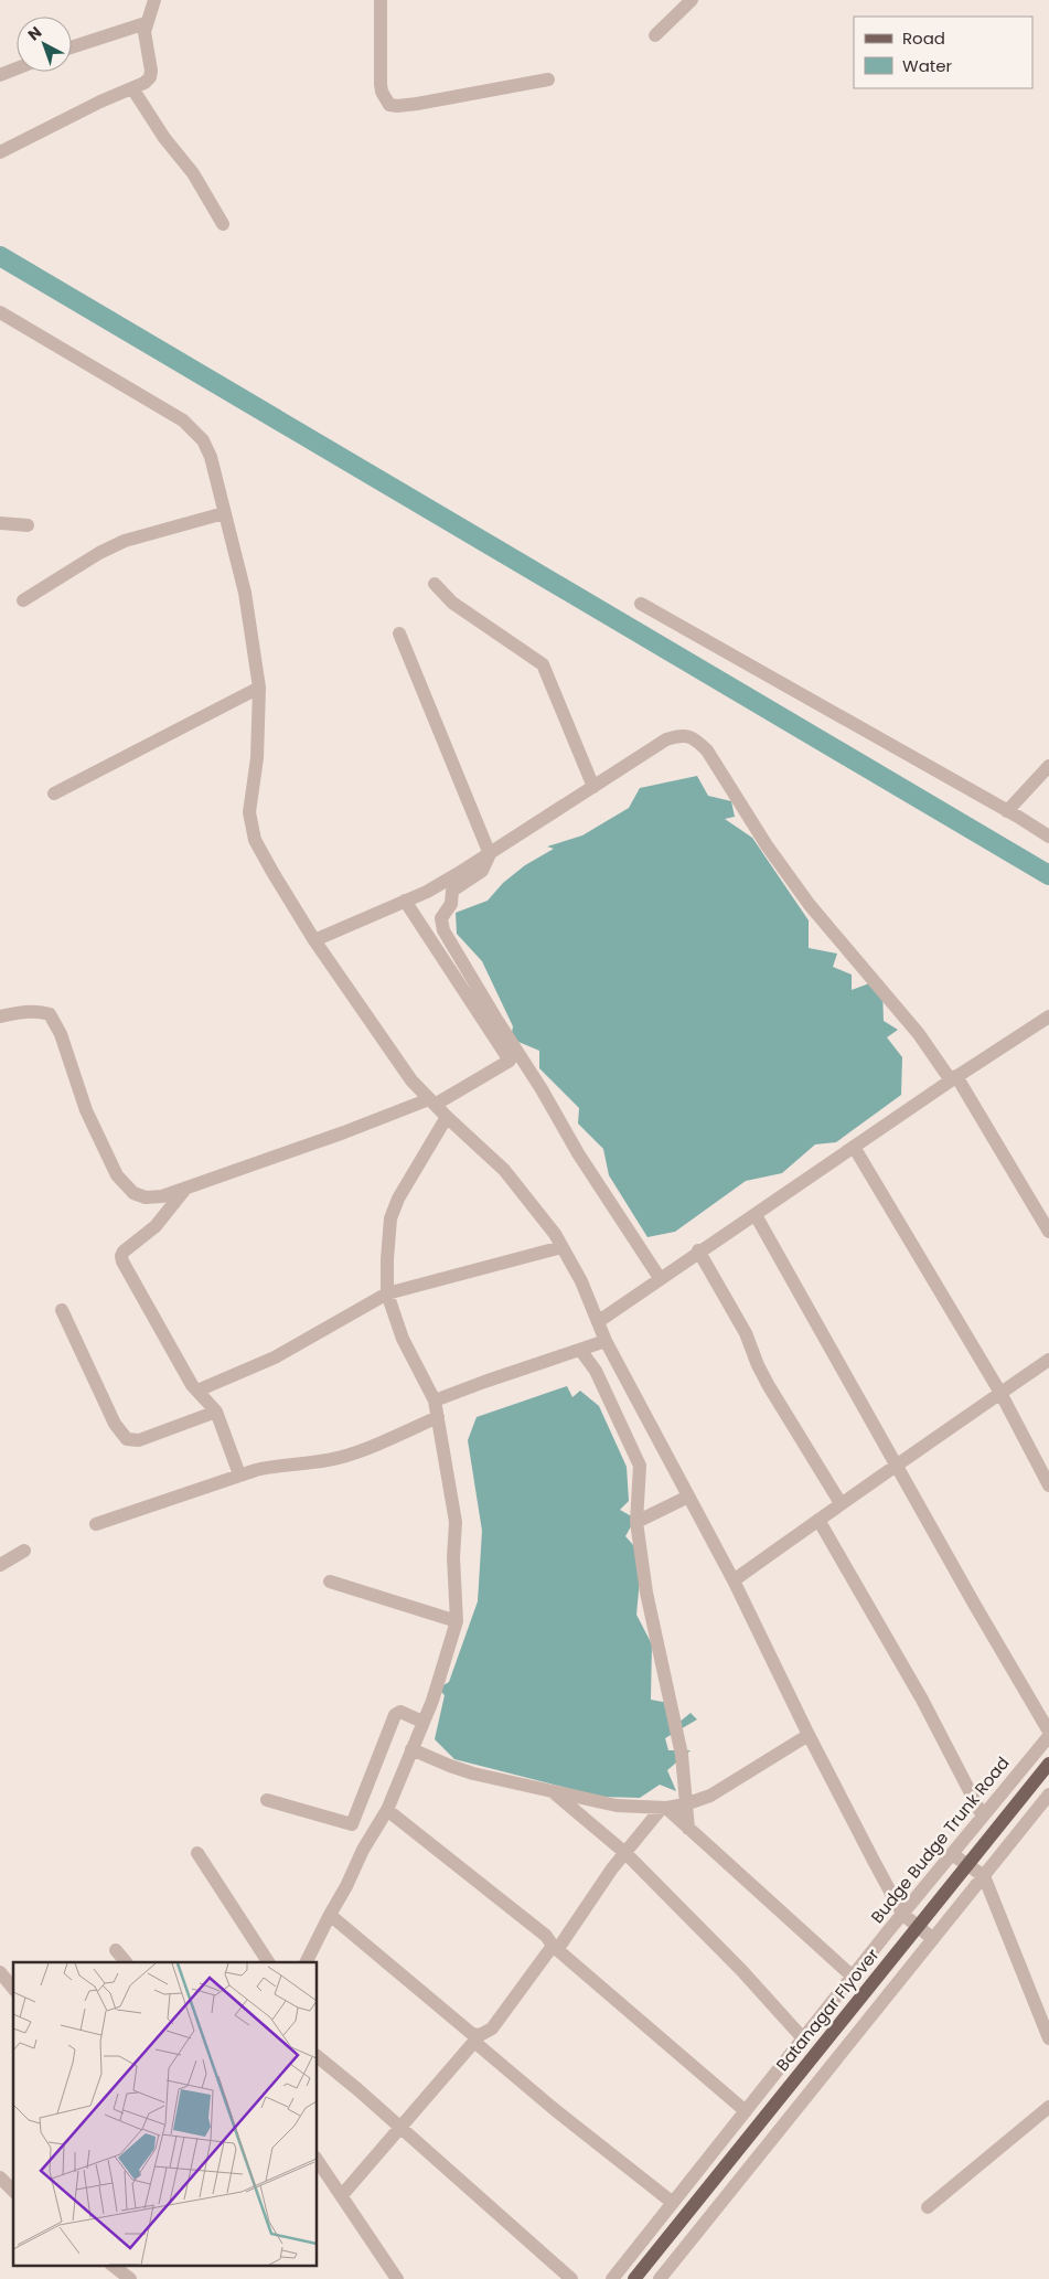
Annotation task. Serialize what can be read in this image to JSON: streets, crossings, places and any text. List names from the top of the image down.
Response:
{
  "streets": {
    "main road": ["Batanagar Flyover"],
    "street": ["Budge Budge Trunk Road"]
  },
  "legend": ["Road", "Water"],
  "north": "top left"
}
